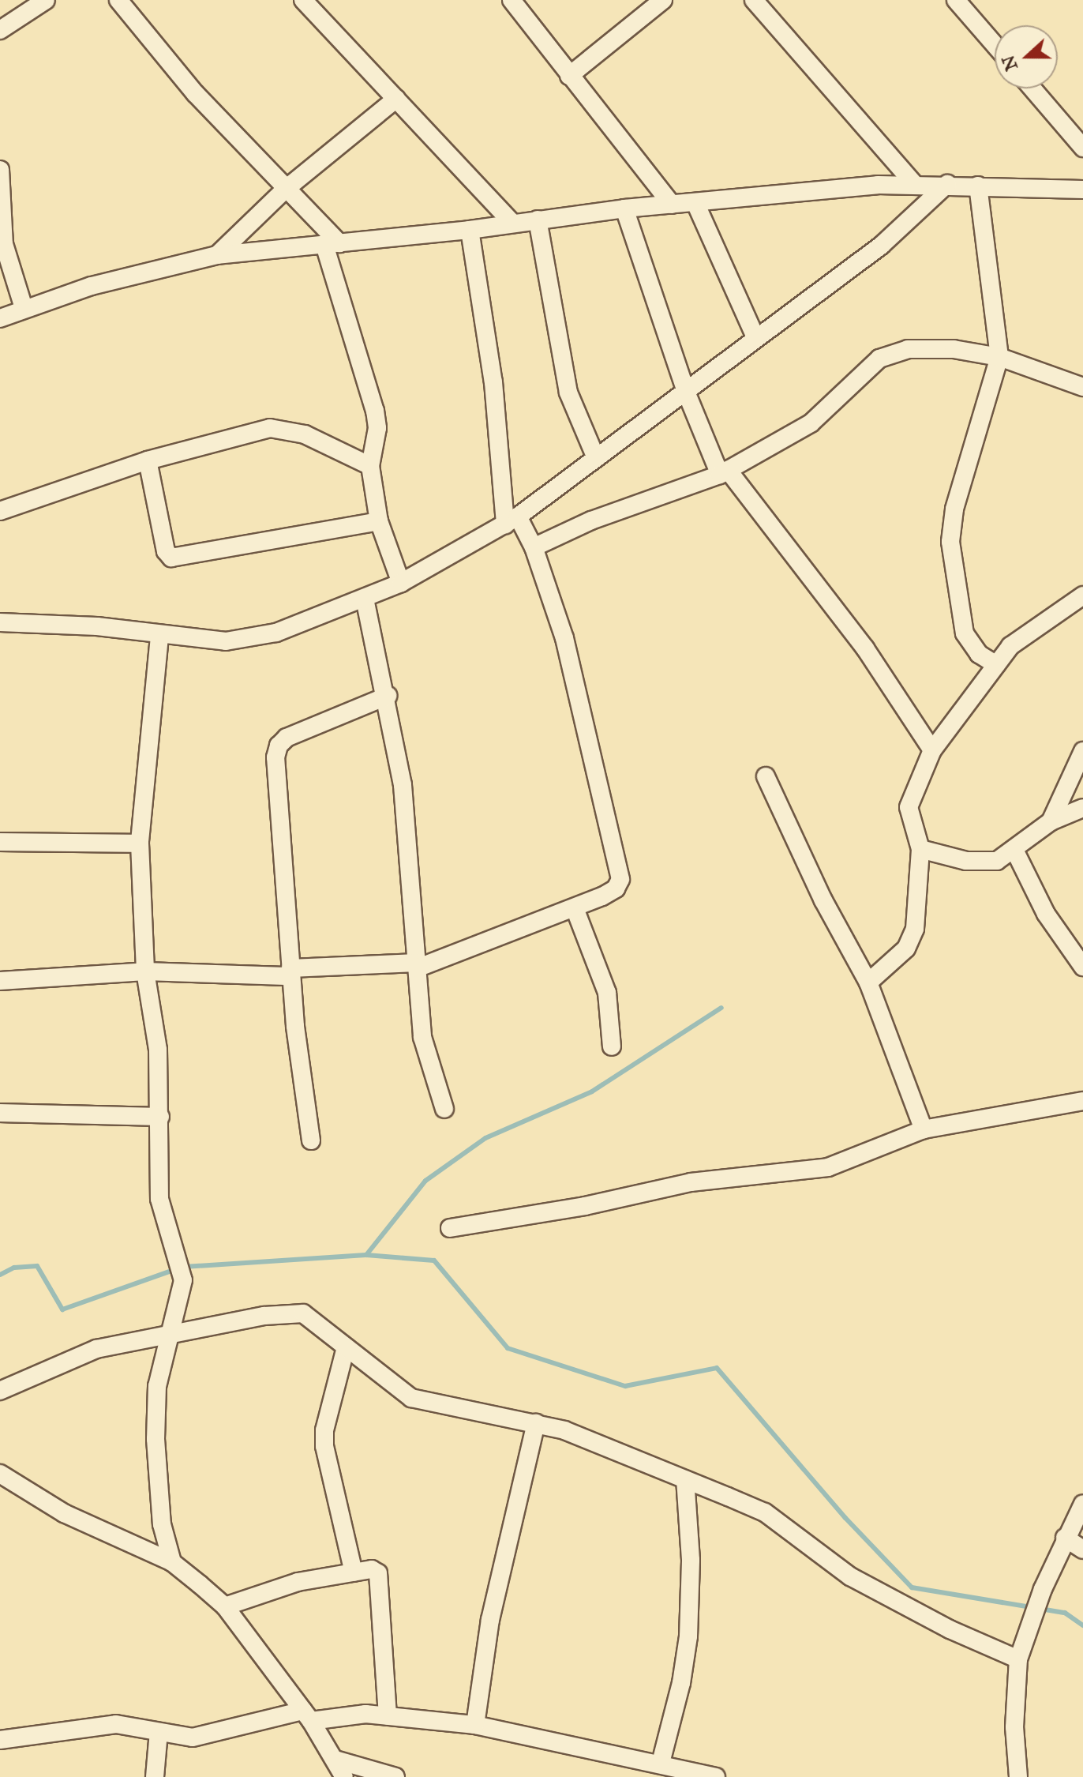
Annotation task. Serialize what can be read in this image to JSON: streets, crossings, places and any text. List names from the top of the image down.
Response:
{
  "north": "left"
}
